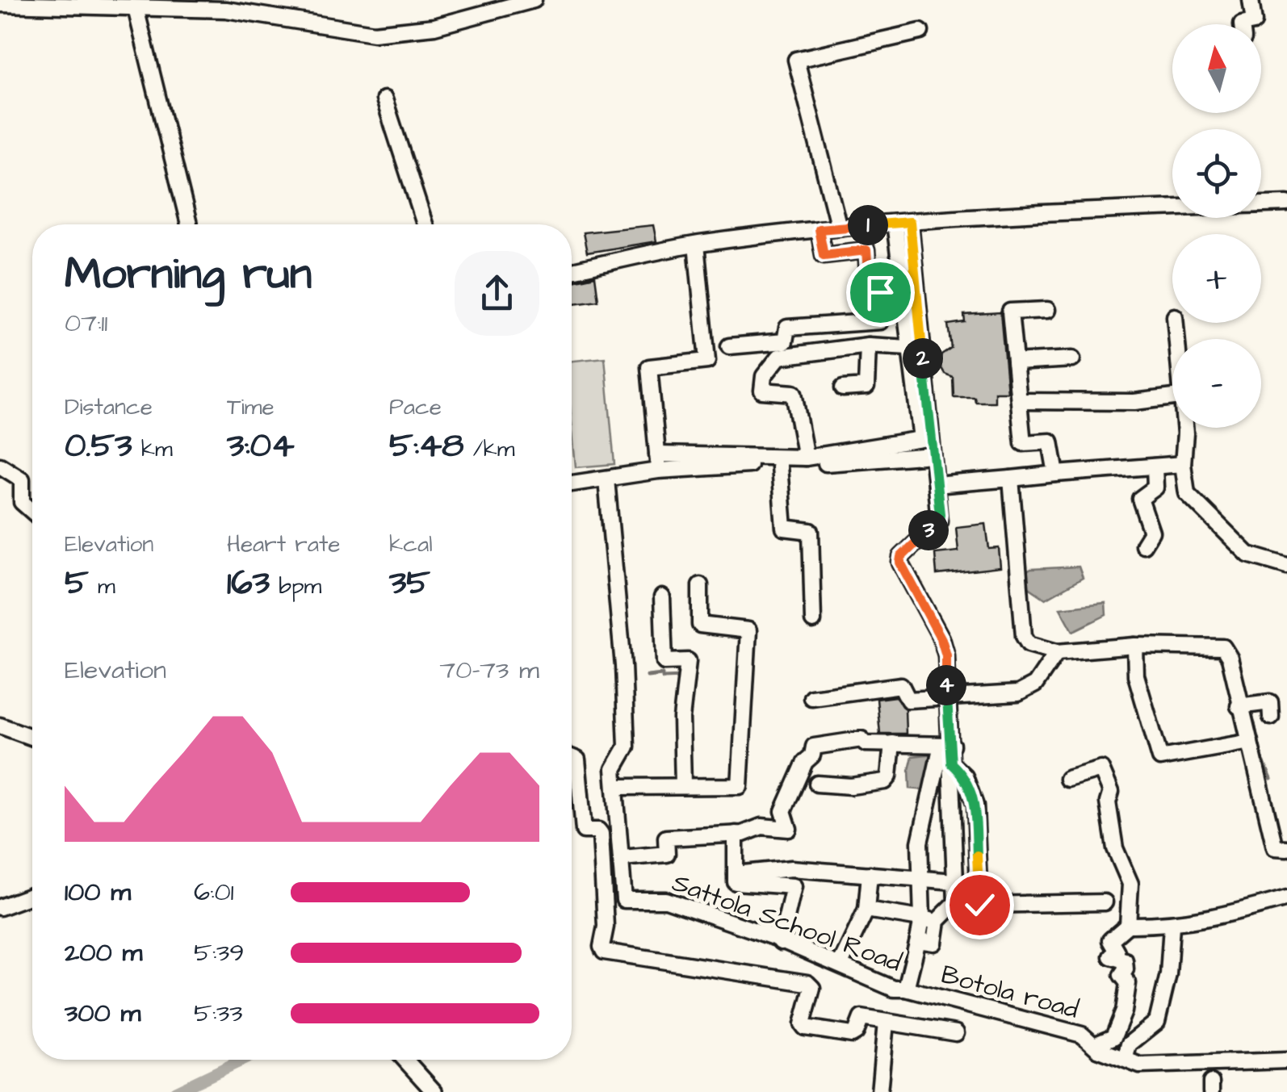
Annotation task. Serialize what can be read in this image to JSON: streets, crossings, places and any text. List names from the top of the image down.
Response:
{
  "streets": {
    "street": ["Sattola School Road", "Botola road"]
  },
  "crossings": [
    ["Sattola School Road", "Botola road"]
  ],
  "north": "top",
  "page": {
    "map_buttons": ["+", "−"],
    "pins": [
      "1",
      "2",
      "3",
      "4"
    ],
    "heading": ["Morning run", "07:11"],
    "stats": [
      ["Distance", "0.53 km"],
      ["Time", "3:04"],
      ["Pace", "5:48 /km"],
      ["Elevation", "5 m"],
      ["Heart rate", "163 bpm"],
      ["kcal", "35"]
    ],
    "chart": ["Elevation", "70–73 m"],
    "list": [
      {
        "name": "100 m",
        "note": "6:01"
      },
      {
        "name": "200 m",
        "note": "5:39"
      },
      {
        "name": "300 m",
        "note": "5:33"
      }
    ]
  }
}
